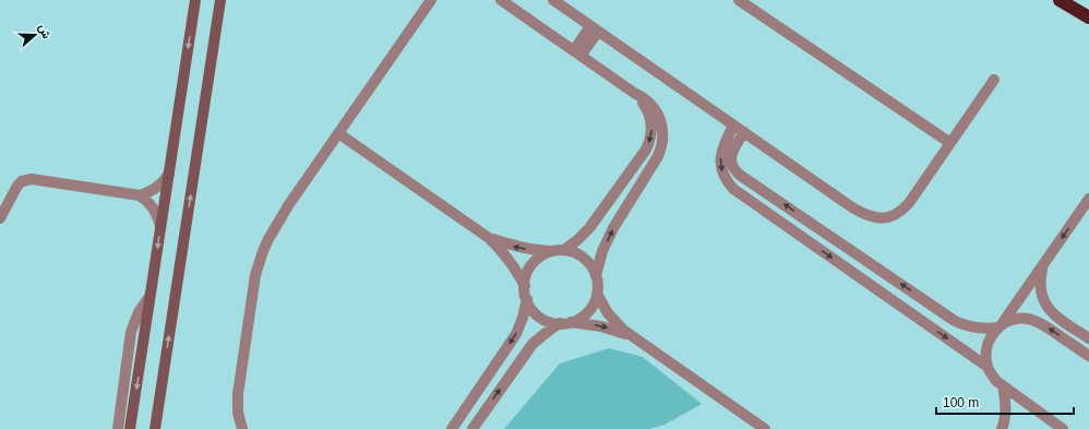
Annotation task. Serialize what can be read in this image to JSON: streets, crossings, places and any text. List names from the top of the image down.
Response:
{
  "scale_bar": "100 m",
  "north": "right"
}
